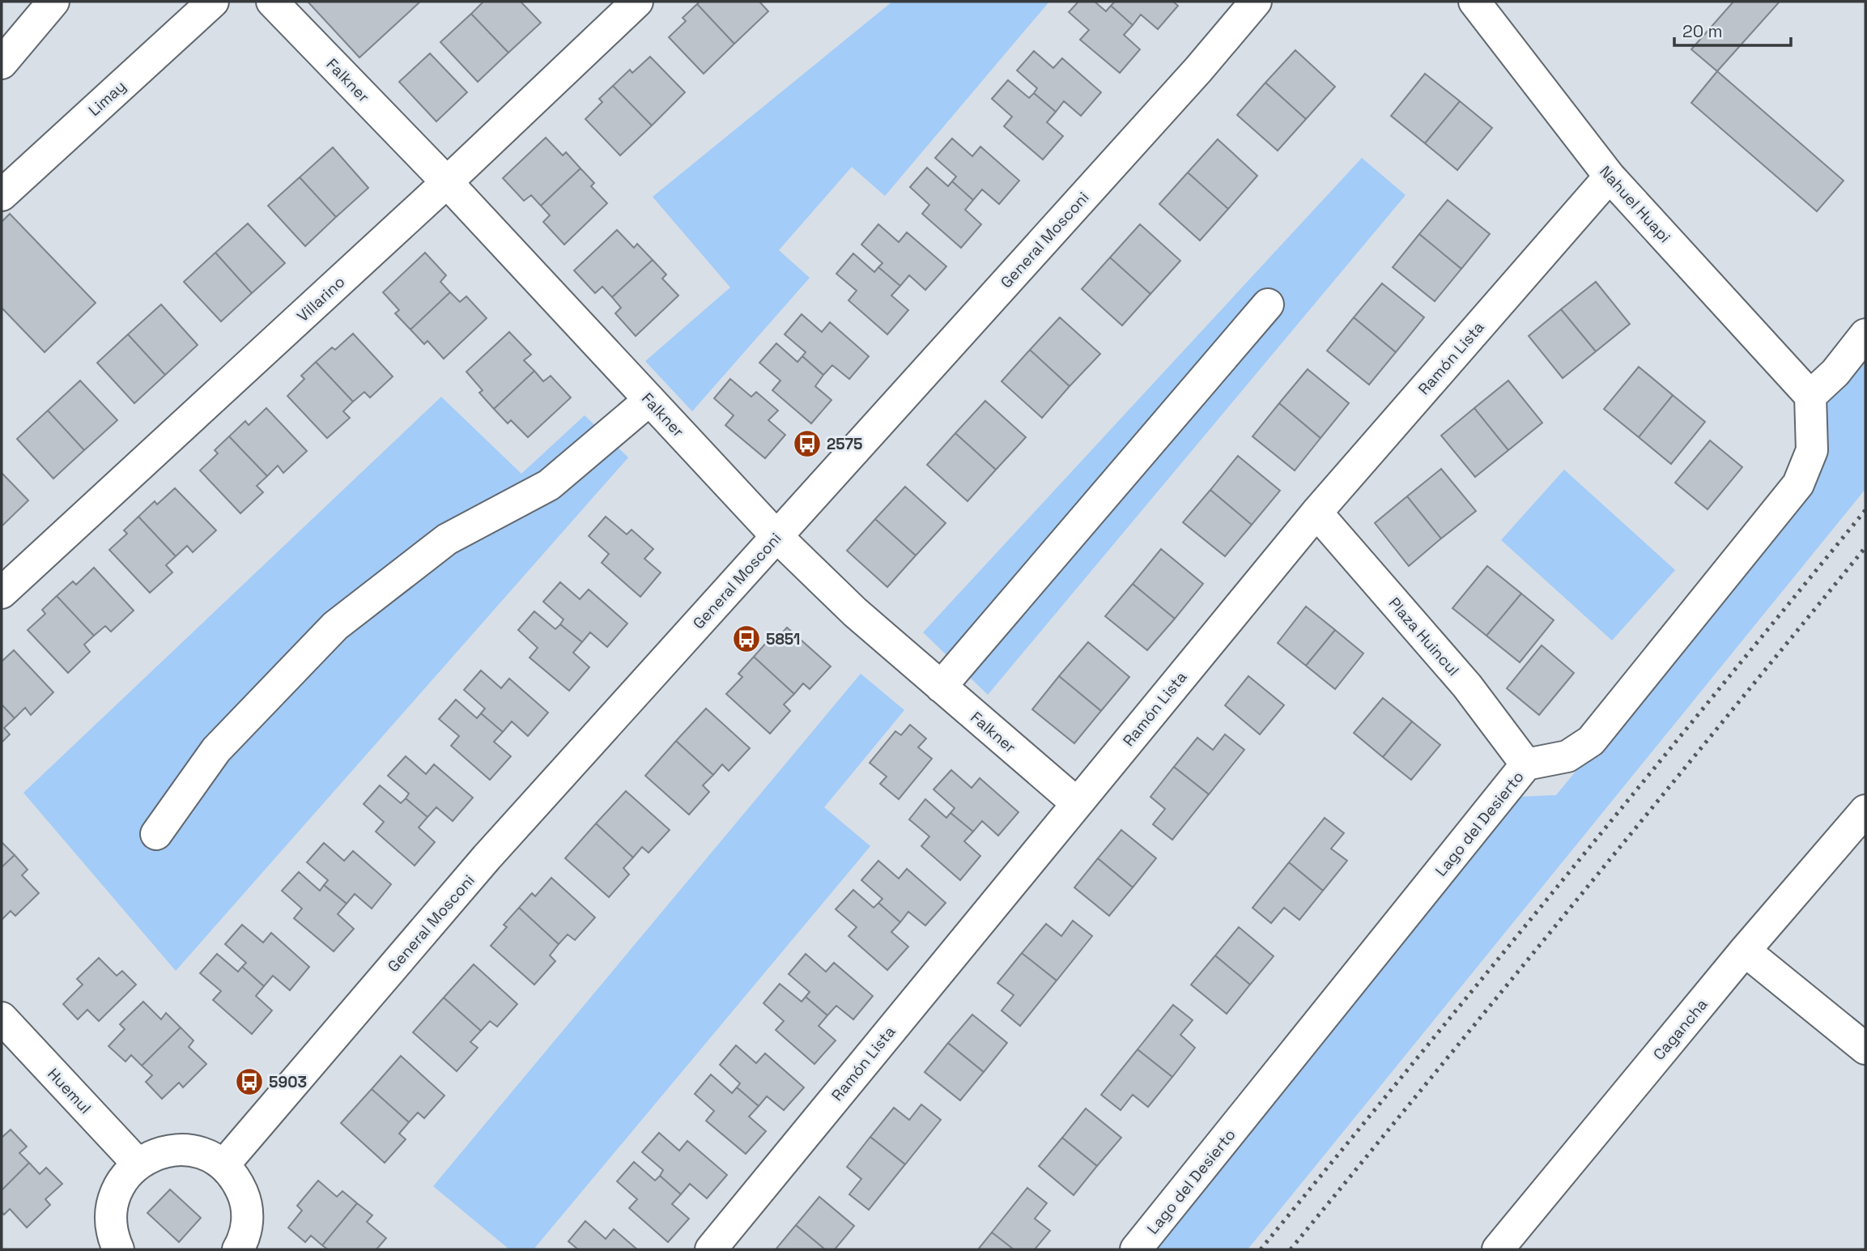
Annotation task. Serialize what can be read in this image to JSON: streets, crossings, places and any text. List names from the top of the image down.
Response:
{
  "streets": {
    "street": [
      "Falkner",
      "Limay",
      "Nahuel Huapi",
      "General Mosconi",
      "Villarino",
      "Ramón Lista",
      "Plaza Huincul",
      "Lago del Desierto",
      "Cagancha",
      "Huemul"
    ]
  },
  "crossings": [
    ["Falkner", "General Mosconi"],
    ["Falkner", "Villarino"],
    ["Falkner", "Ramón Lista"],
    ["Nahuel Huapi", "Ramón Lista"],
    ["Nahuel Huapi", "Lago del Desierto"],
    ["Ramón Lista", "Plaza Huincul"],
    ["Plaza Huincul", "Lago del Desierto"]
  ],
  "places": {
    "bus stop": ["2575", "5851", "5903"]
  },
  "scale_bar": "20 m"
}
